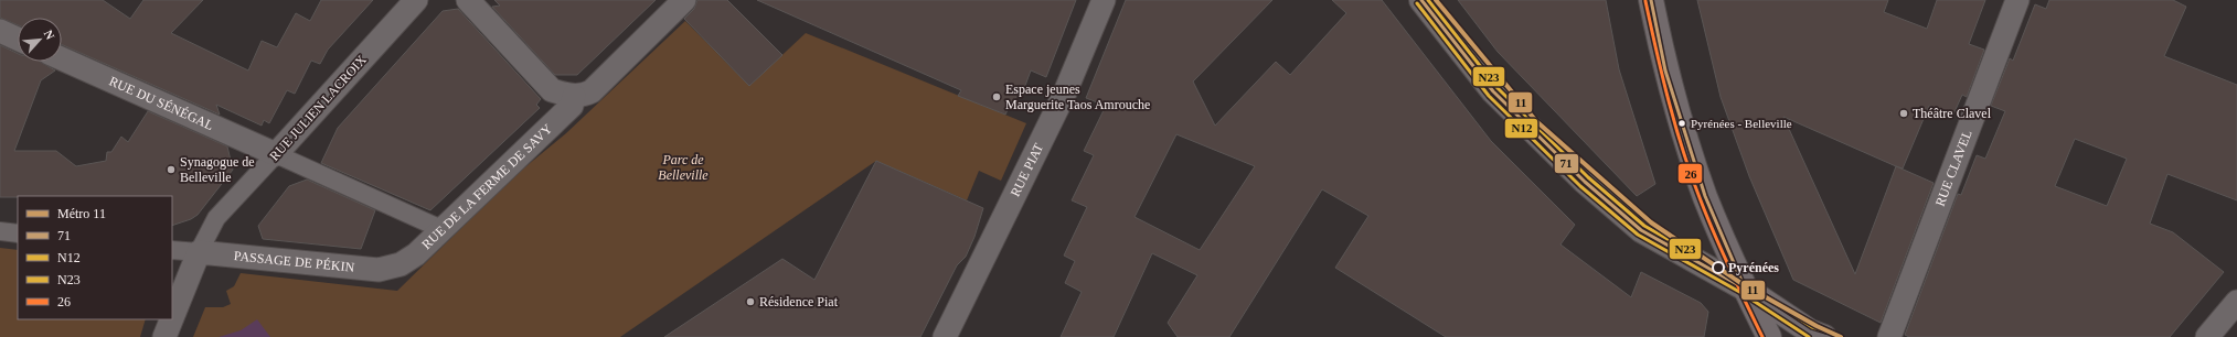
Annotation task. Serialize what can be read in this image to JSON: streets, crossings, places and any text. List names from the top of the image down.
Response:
{
  "streets": {
    "street": [
      "RUE DU SÉNÉGAL",
      "RUE JULIEN LACROIX",
      "RUE CLAVEL",
      "RUE PIAT",
      "RUE DE LA FERME DE SAVY",
      "PASSAGE DE PÉKIN"
    ]
  },
  "crossings": [
    ["RUE DU SÉNÉGAL", "RUE JULIEN LACROIX"],
    ["RUE JULIEN LACROIX", "PASSAGE DE PÉKIN"],
    ["RUE DE LA FERME DE SAVY", "PASSAGE DE PÉKIN"]
  ],
  "parks": ["Parc de Belleville"],
  "places": [
    "Espace jeunes Marguerite Taos Amrouche",
    "Théâtre Clavel",
    "Pyrénées - Belleville",
    "Synagogue de Belleville",
    "Pyrénées",
    "Résidence Piat"
  ],
  "lines": [
    "metro line 11",
    "transit line 71",
    "transit line N23",
    "transit line 26",
    "transit line N12"
  ],
  "legend": [
    "Métro 11",
    "71",
    "N12",
    "N23",
    "26"
  ],
  "north": "top right"
}
